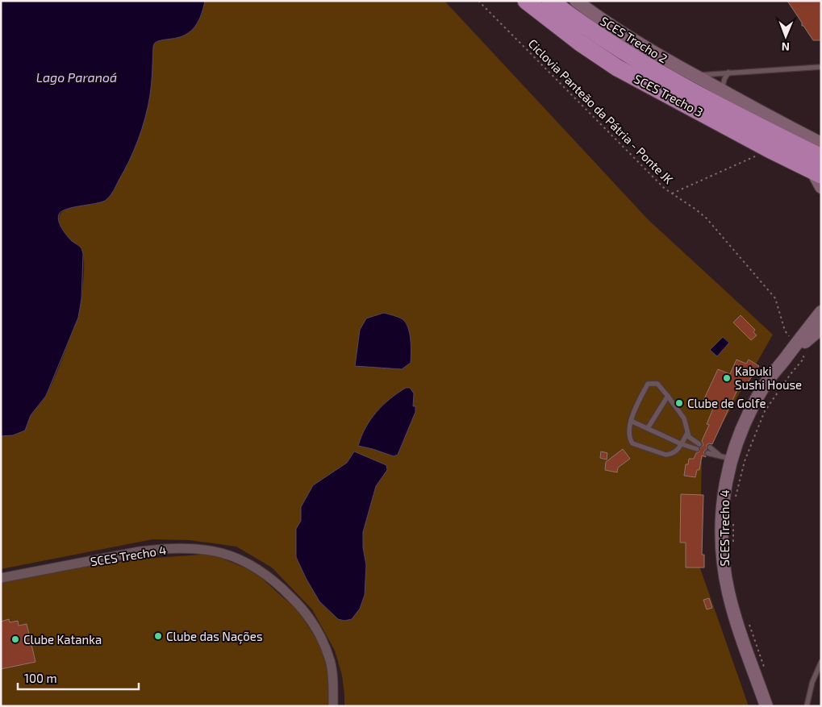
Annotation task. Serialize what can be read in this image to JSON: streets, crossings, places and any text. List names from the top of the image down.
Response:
{
  "streets": {
    "highway": ["SCES Trecho 3"],
    "street": ["SCES Trecho 2", "SCES Trecho 4"],
    "path": ["Ciclovia Panteão da Pátria - Ponte JK"]
  },
  "crossings": [
    ["SCES Trecho 2", "SCES Trecho 3"],
    ["Ciclovia Panteão da Pátria - Ponte JK", "SCES Trecho 4"]
  ],
  "water": ["Lago Paranoá"],
  "places": [
    "Kabuki Sushi House",
    "Clube de Golfe",
    "Clube das Nações",
    "Clube Katanka"
  ],
  "scale_bar": "100 m",
  "north": "bottom"
}
